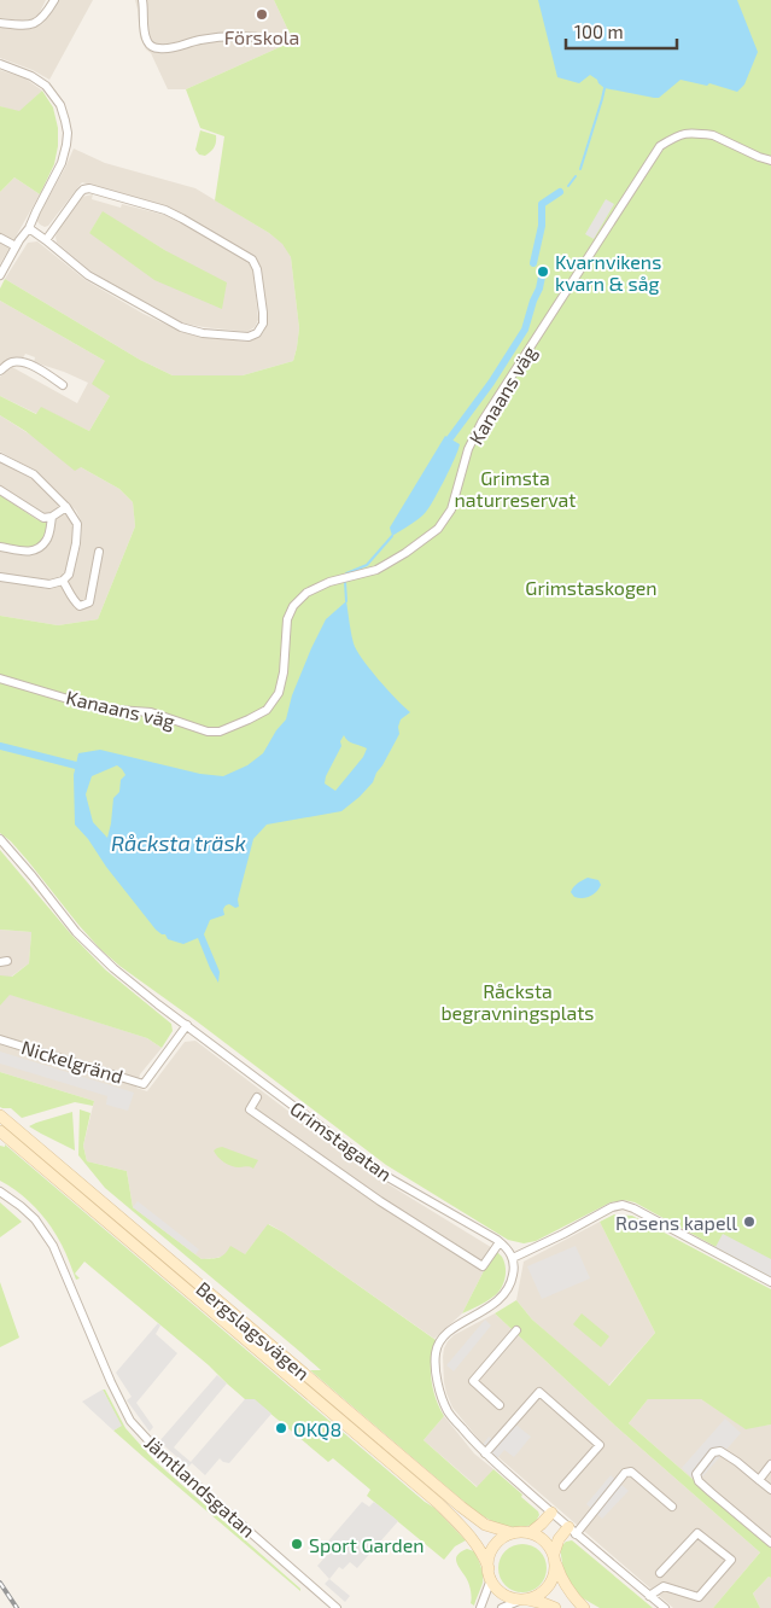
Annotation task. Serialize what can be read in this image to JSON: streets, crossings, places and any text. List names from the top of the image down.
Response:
{
  "streets": {
    "main road": ["Bergslagsvägen"],
    "street": [
      "Kanaans väg",
      "Nickelgränd",
      "Grimstagatan",
      "Jämtlandsgatan"
    ]
  },
  "crossings": [
    ["Nickelgränd", "Grimstagatan"]
  ],
  "water": ["Råcksta träsk"],
  "parks": ["Grimsta naturreservat", "Grimstaskogen", "Råcksta begravningsplats"],
  "places": [
    "Förskola",
    "Kvarnvikens kvarn & såg",
    "Rosens kapell",
    "OKQ8",
    "Sport Garden"
  ],
  "scale_bar": "100 m"
}
